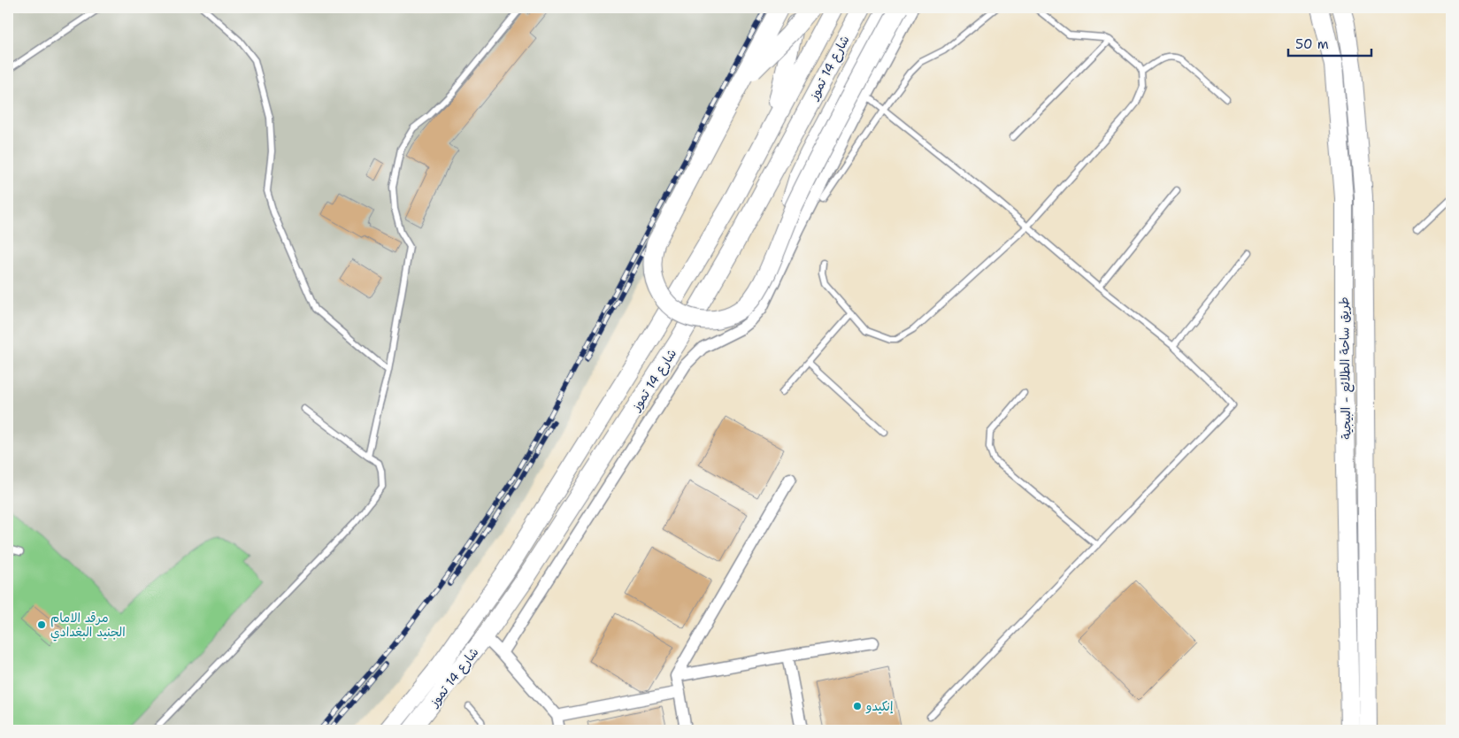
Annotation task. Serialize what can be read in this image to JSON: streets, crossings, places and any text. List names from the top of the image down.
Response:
{
  "streets": {
    "main road": ["شارع 14 تموز", "طريق ساحة الطلائع - البيجية"]
  },
  "places": ["مرقد الامام الجنيد البغدادي", "إنكيدو"],
  "scale_bar": "50 m"
}
